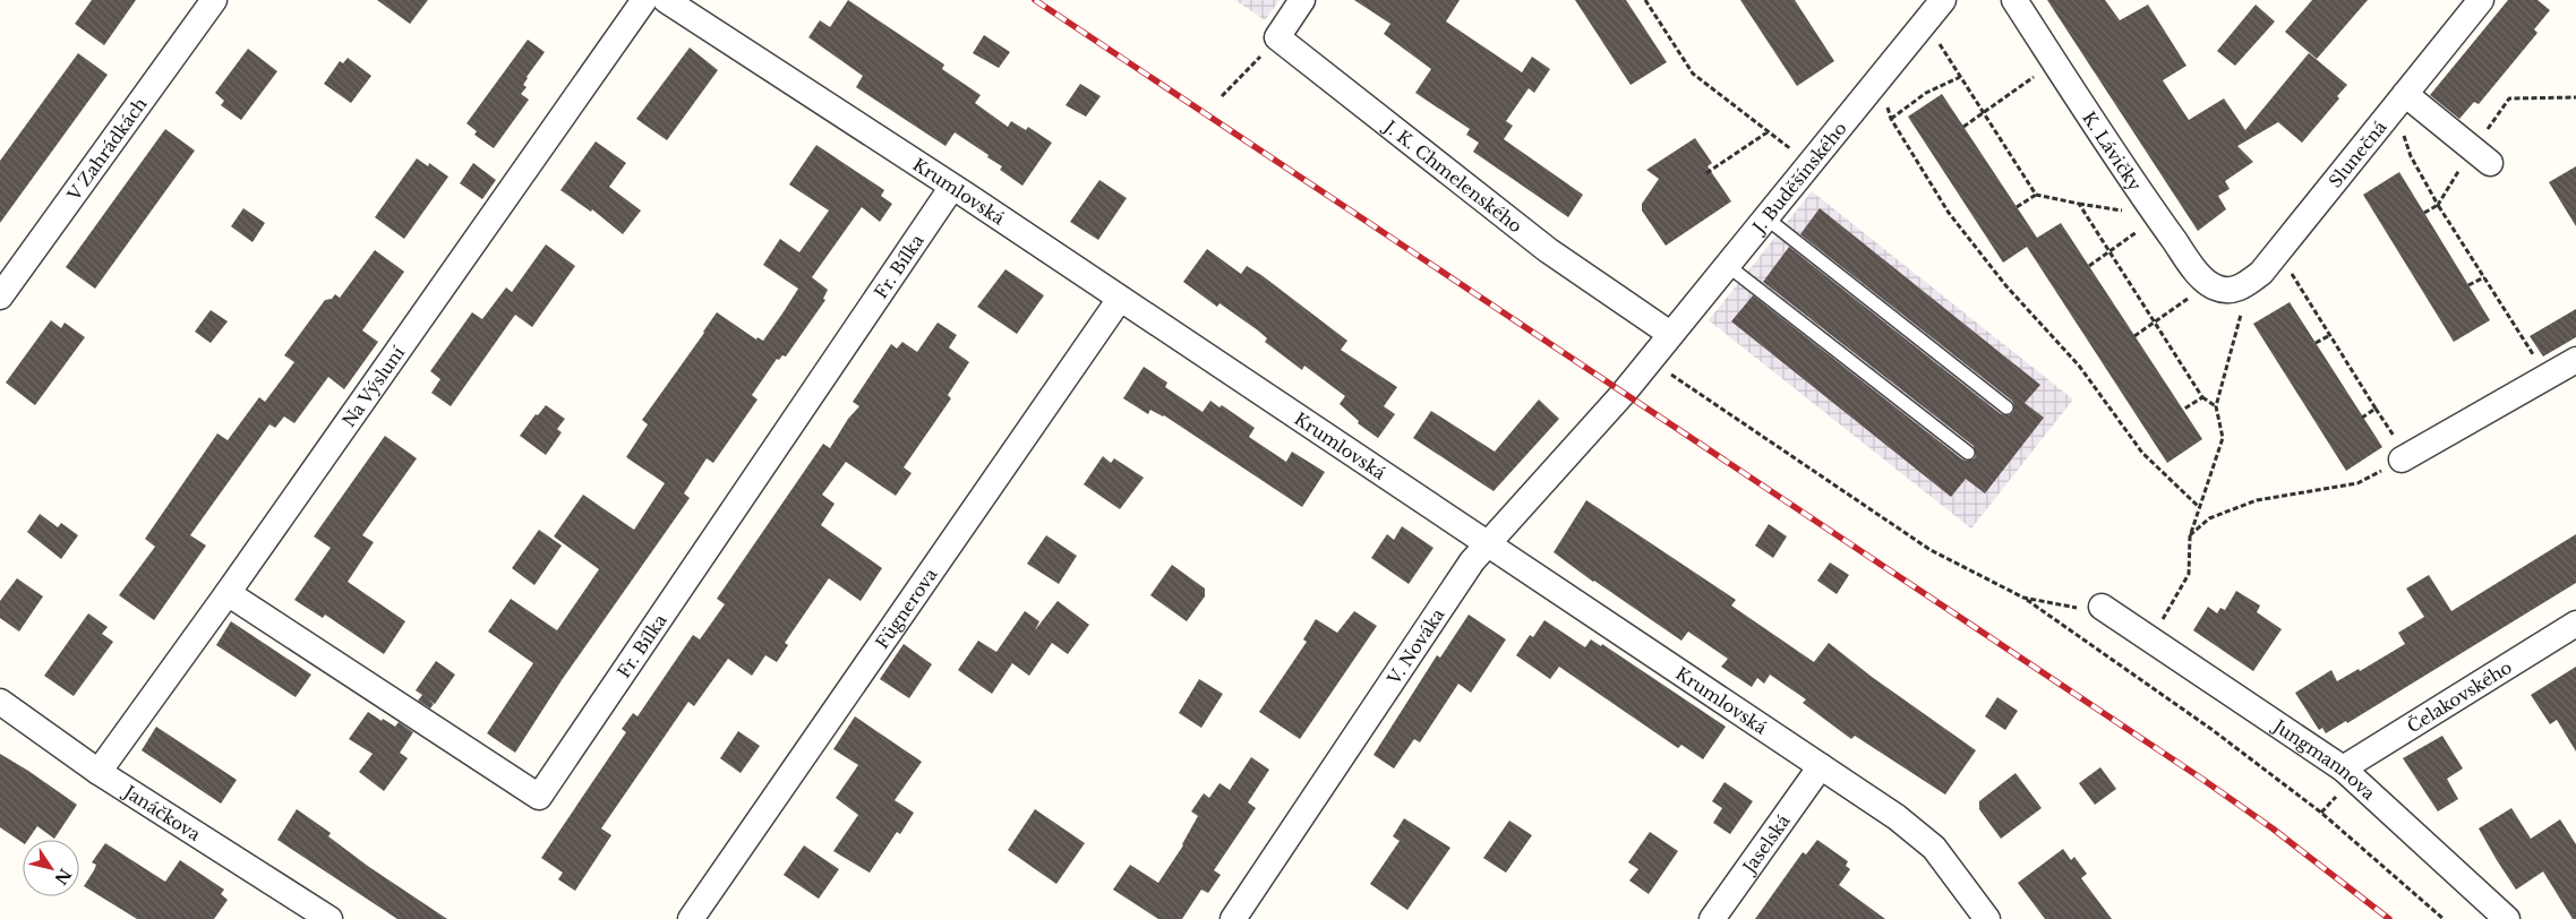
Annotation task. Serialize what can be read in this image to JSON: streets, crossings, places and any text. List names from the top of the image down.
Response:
{
  "streets": {
    "street": [
      "V Zahrádkách",
      "K. Lávičky",
      "Slunečná",
      "J. K. Chmelenského",
      "J. Buděšínského",
      "Krumlovská",
      "Fr. Bílka",
      "Na Výsluní",
      "Fügnerova",
      "V. Nováka",
      "Čelakovského",
      "Jungmannova",
      "Janáčkova",
      "Jaselská"
    ]
  },
  "crossings": [
    ["K. Lávičky", "Slunečná"],
    ["J. K. Chmelenského", "J. Buděšínského"],
    ["J. Buděšínského", "V. Nováka"],
    ["Krumlovská", "Fr. Bílka"],
    ["Krumlovská", "Fügnerova"],
    ["Krumlovská", "V. Nováka"],
    ["Krumlovská", "Jaselská"],
    ["Fr. Bílka", "Na Výsluní"],
    ["Na Výsluní", "Janáčkova"],
    ["Čelakovského", "Jungmannova"]
  ],
  "north": "bottom right"
}
